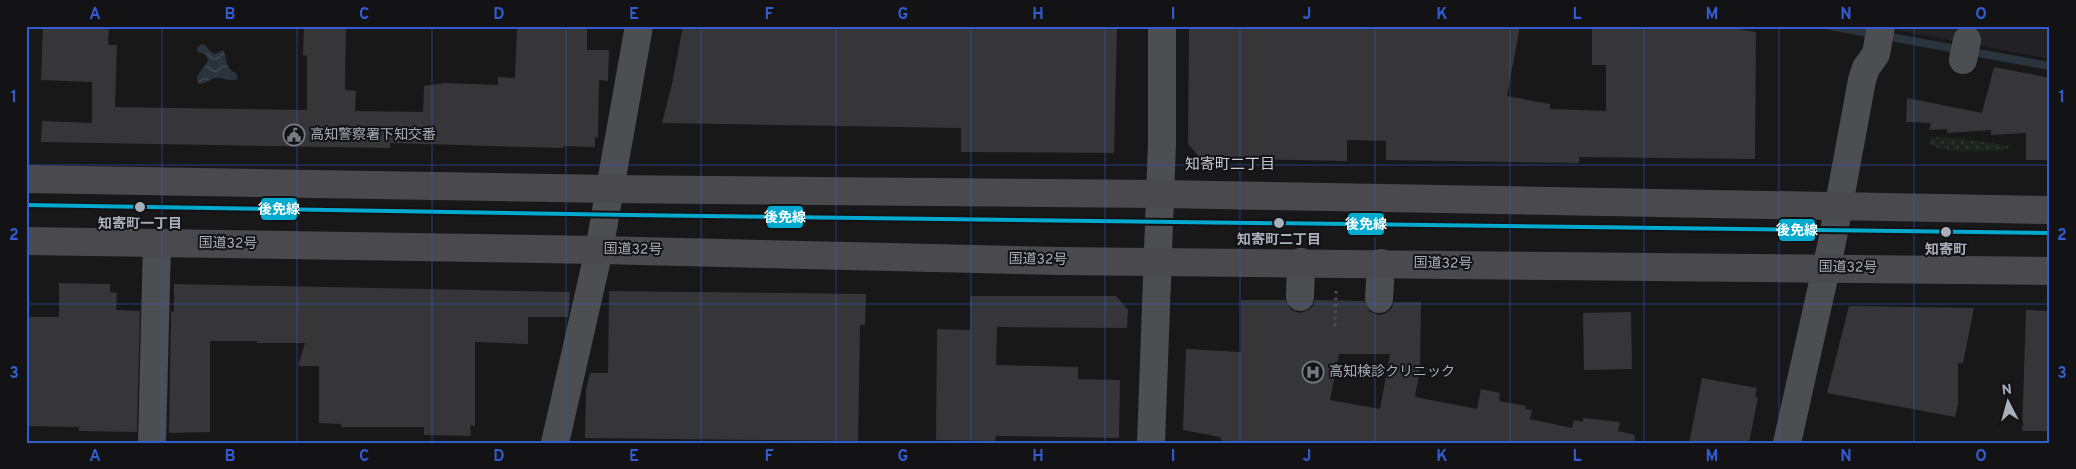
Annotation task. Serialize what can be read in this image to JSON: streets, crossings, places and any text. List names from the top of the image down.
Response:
{
  "streets": {
    "highway": ["国道32号"]
  },
  "districts": ["知寄町二丁目"],
  "places": {
    "public building": ["高知警察署下知交番"],
    "other": ["知寄町一丁目", "知寄町二丁目", "知寄町"],
    "hospital": ["高知検診クリニック"]
  },
  "lines": ["transit line 後免線"],
  "north": "top",
  "grid": {
    "columns": [
      "A",
      "B",
      "C",
      "D",
      "E",
      "F",
      "G",
      "H",
      "I",
      "J",
      "K",
      "L",
      "M",
      "N",
      "O"
    ],
    "rows": ["1", "2", "3"]
  }
}
